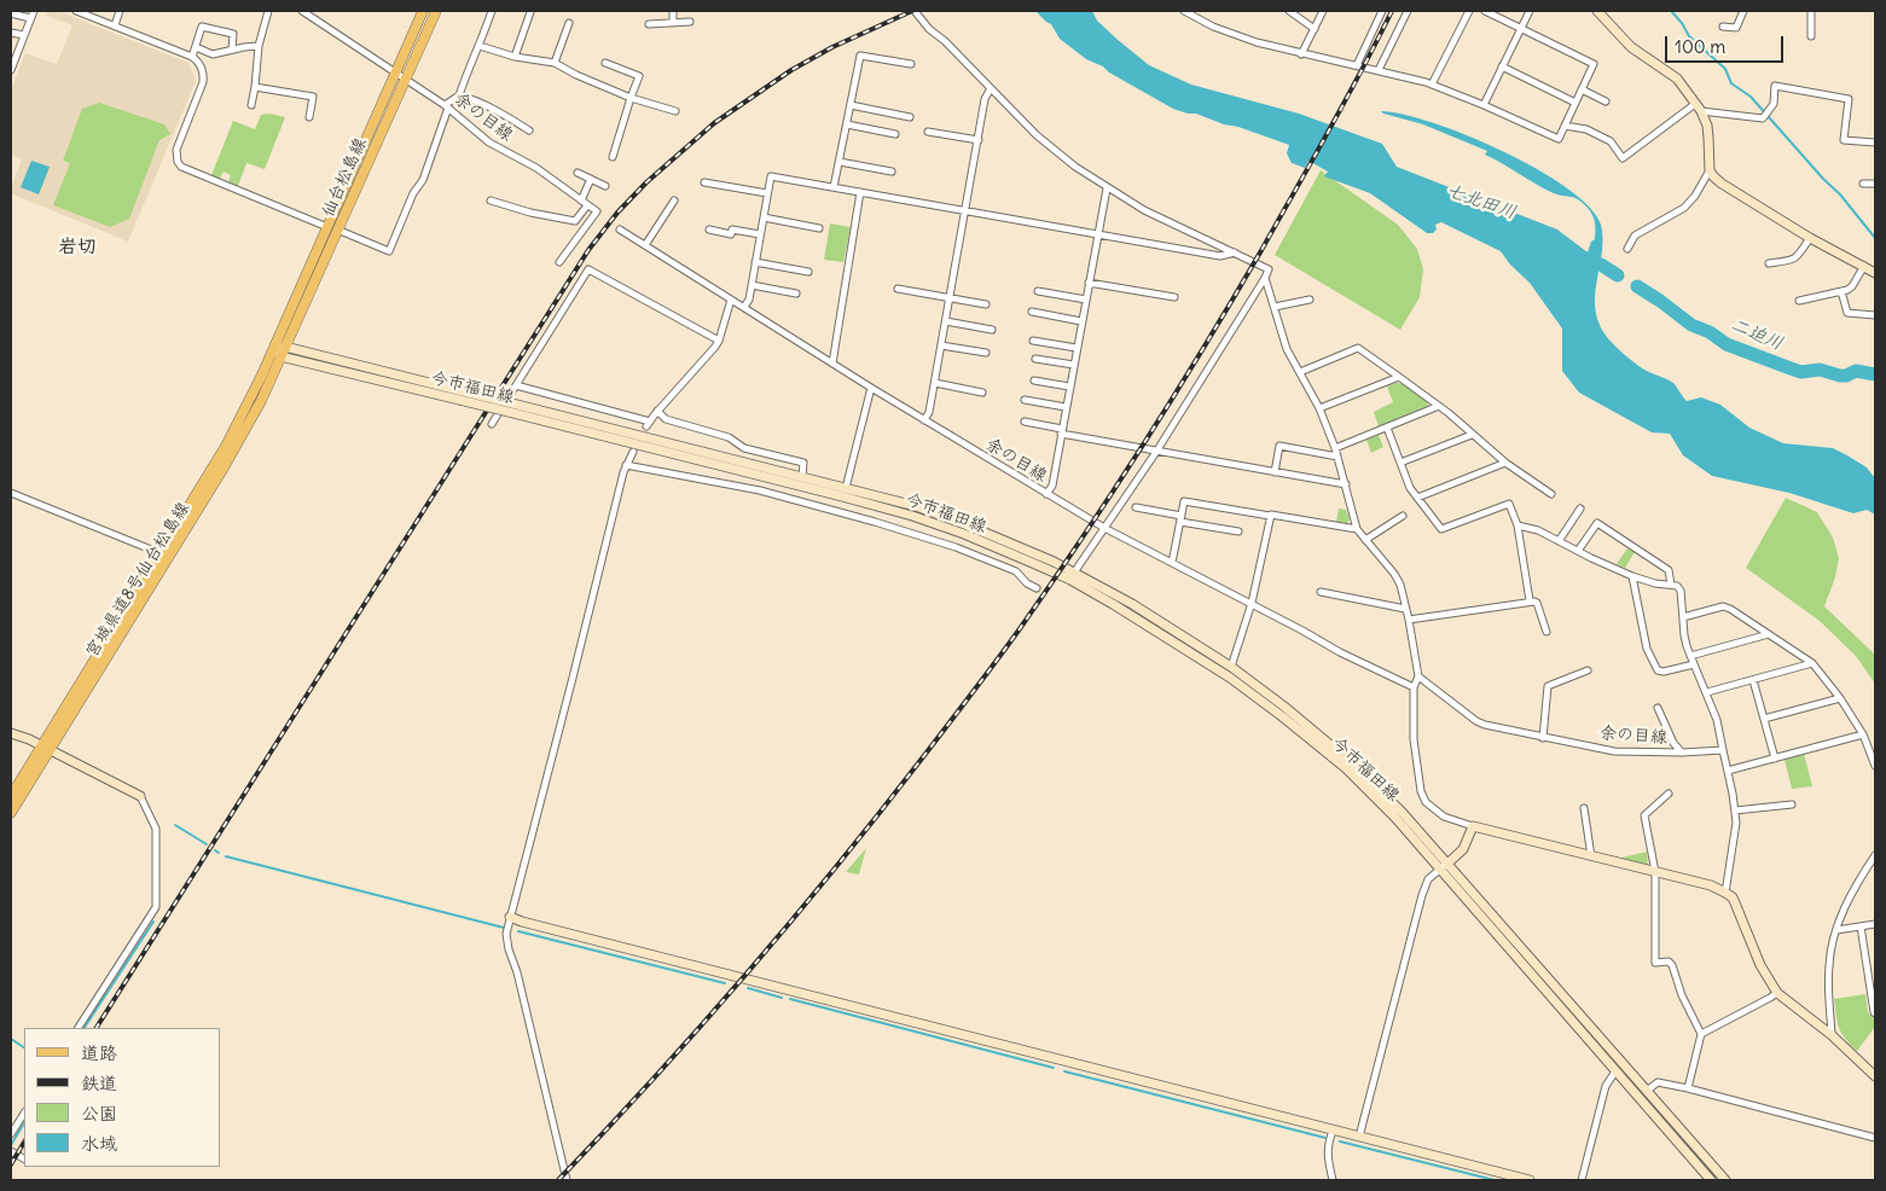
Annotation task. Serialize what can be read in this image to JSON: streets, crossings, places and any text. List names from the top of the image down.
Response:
{
  "streets": {
    "main road": ["仙台松島線", "今市福田線", "宮城県道8号仙台松島線"],
    "street": ["余の目線"]
  },
  "crossings": [
    ["余の目線", "仙台松島線"],
    ["仙台松島線", "今市福田線"],
    ["仙台松島線", "宮城県道8号仙台松島線"],
    ["今市福田線", "宮城県道8号仙台松島線"]
  ],
  "districts": ["岩切"],
  "water": ["七北田川", "二迫川"],
  "legend": [
    "道路",
    "鉄道",
    "公園",
    "水域"
  ],
  "scale_bar": "100 m"
}
